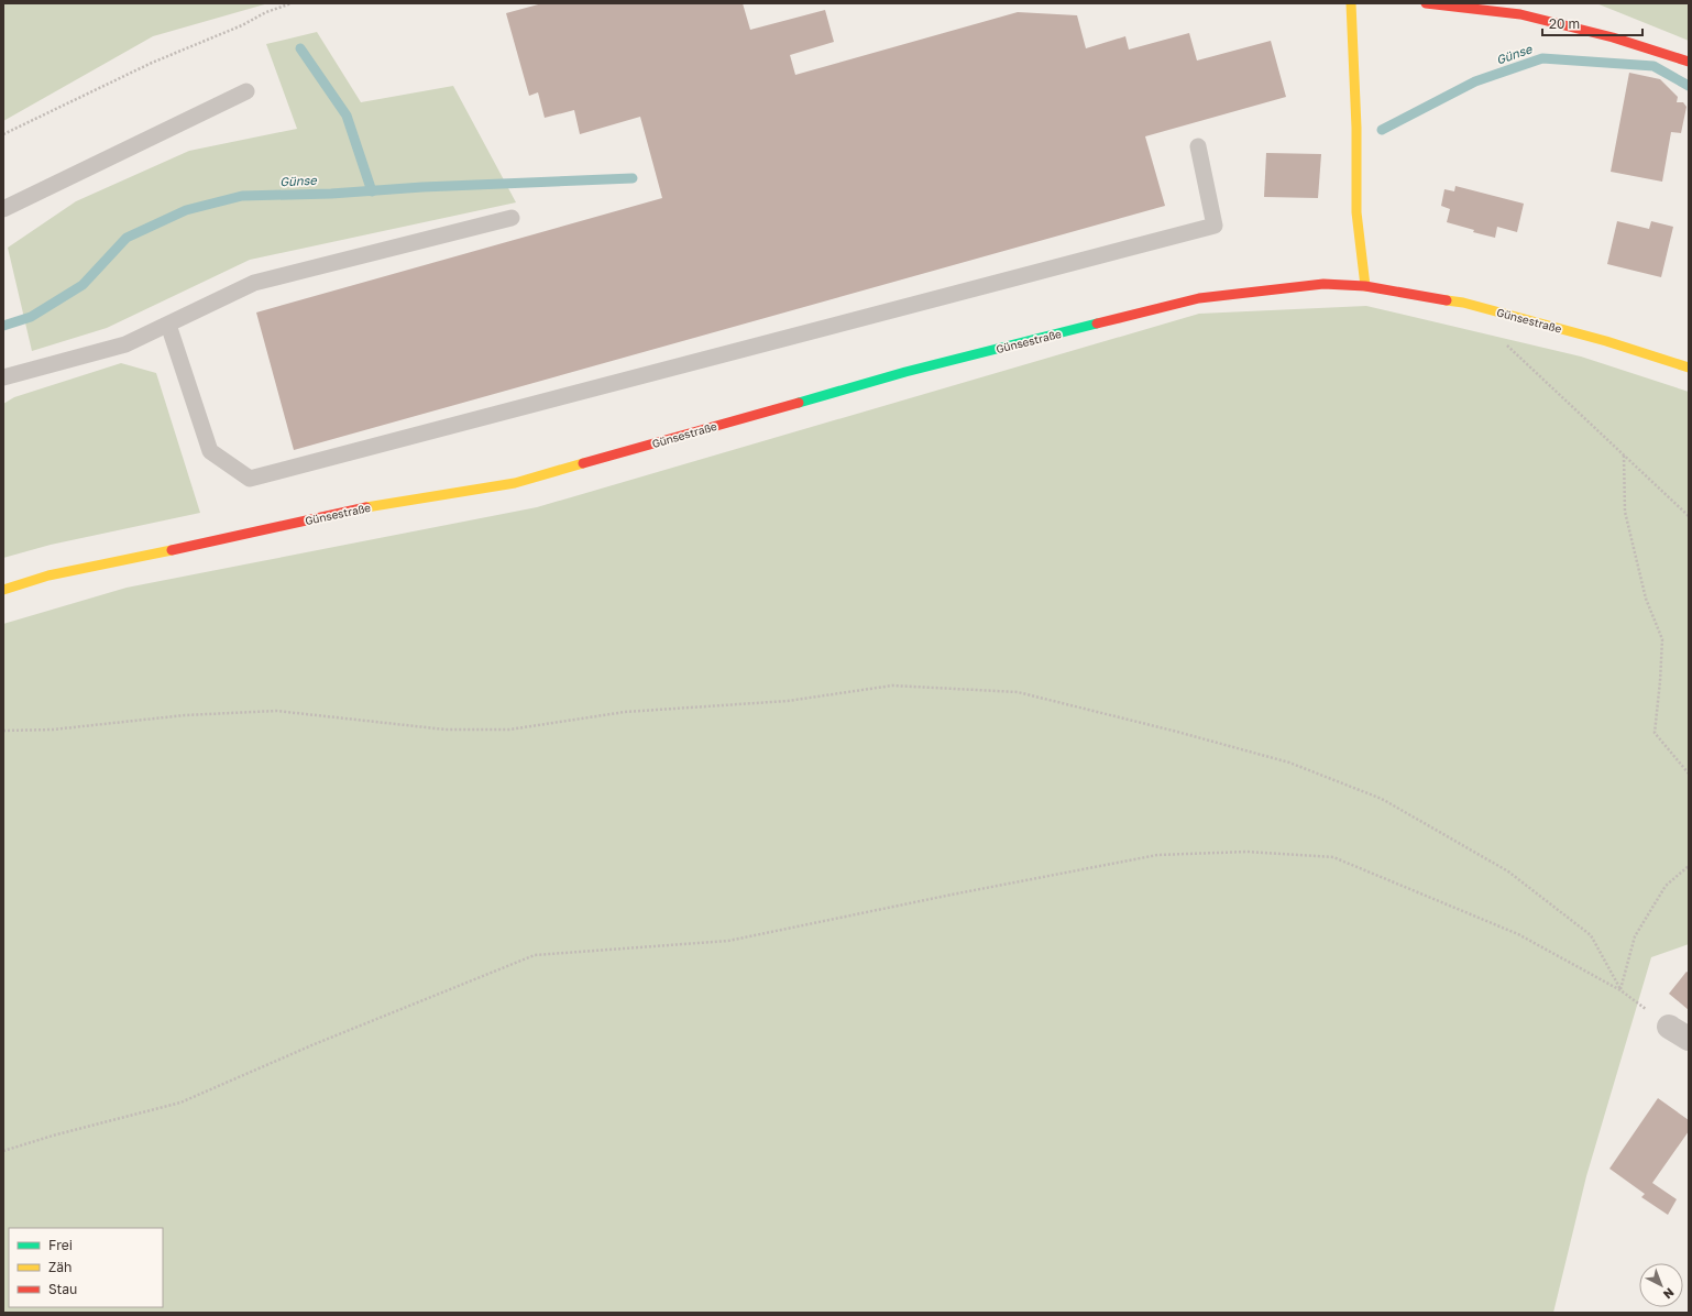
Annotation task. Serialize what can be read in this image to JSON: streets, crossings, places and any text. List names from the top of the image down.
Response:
{
  "streets": {
    "street": ["Günsestraße"]
  },
  "water": ["Günse"],
  "legend": ["Frei", "Zäh", "Stau"],
  "scale_bar": "20 m",
  "north": "bottom right"
}
